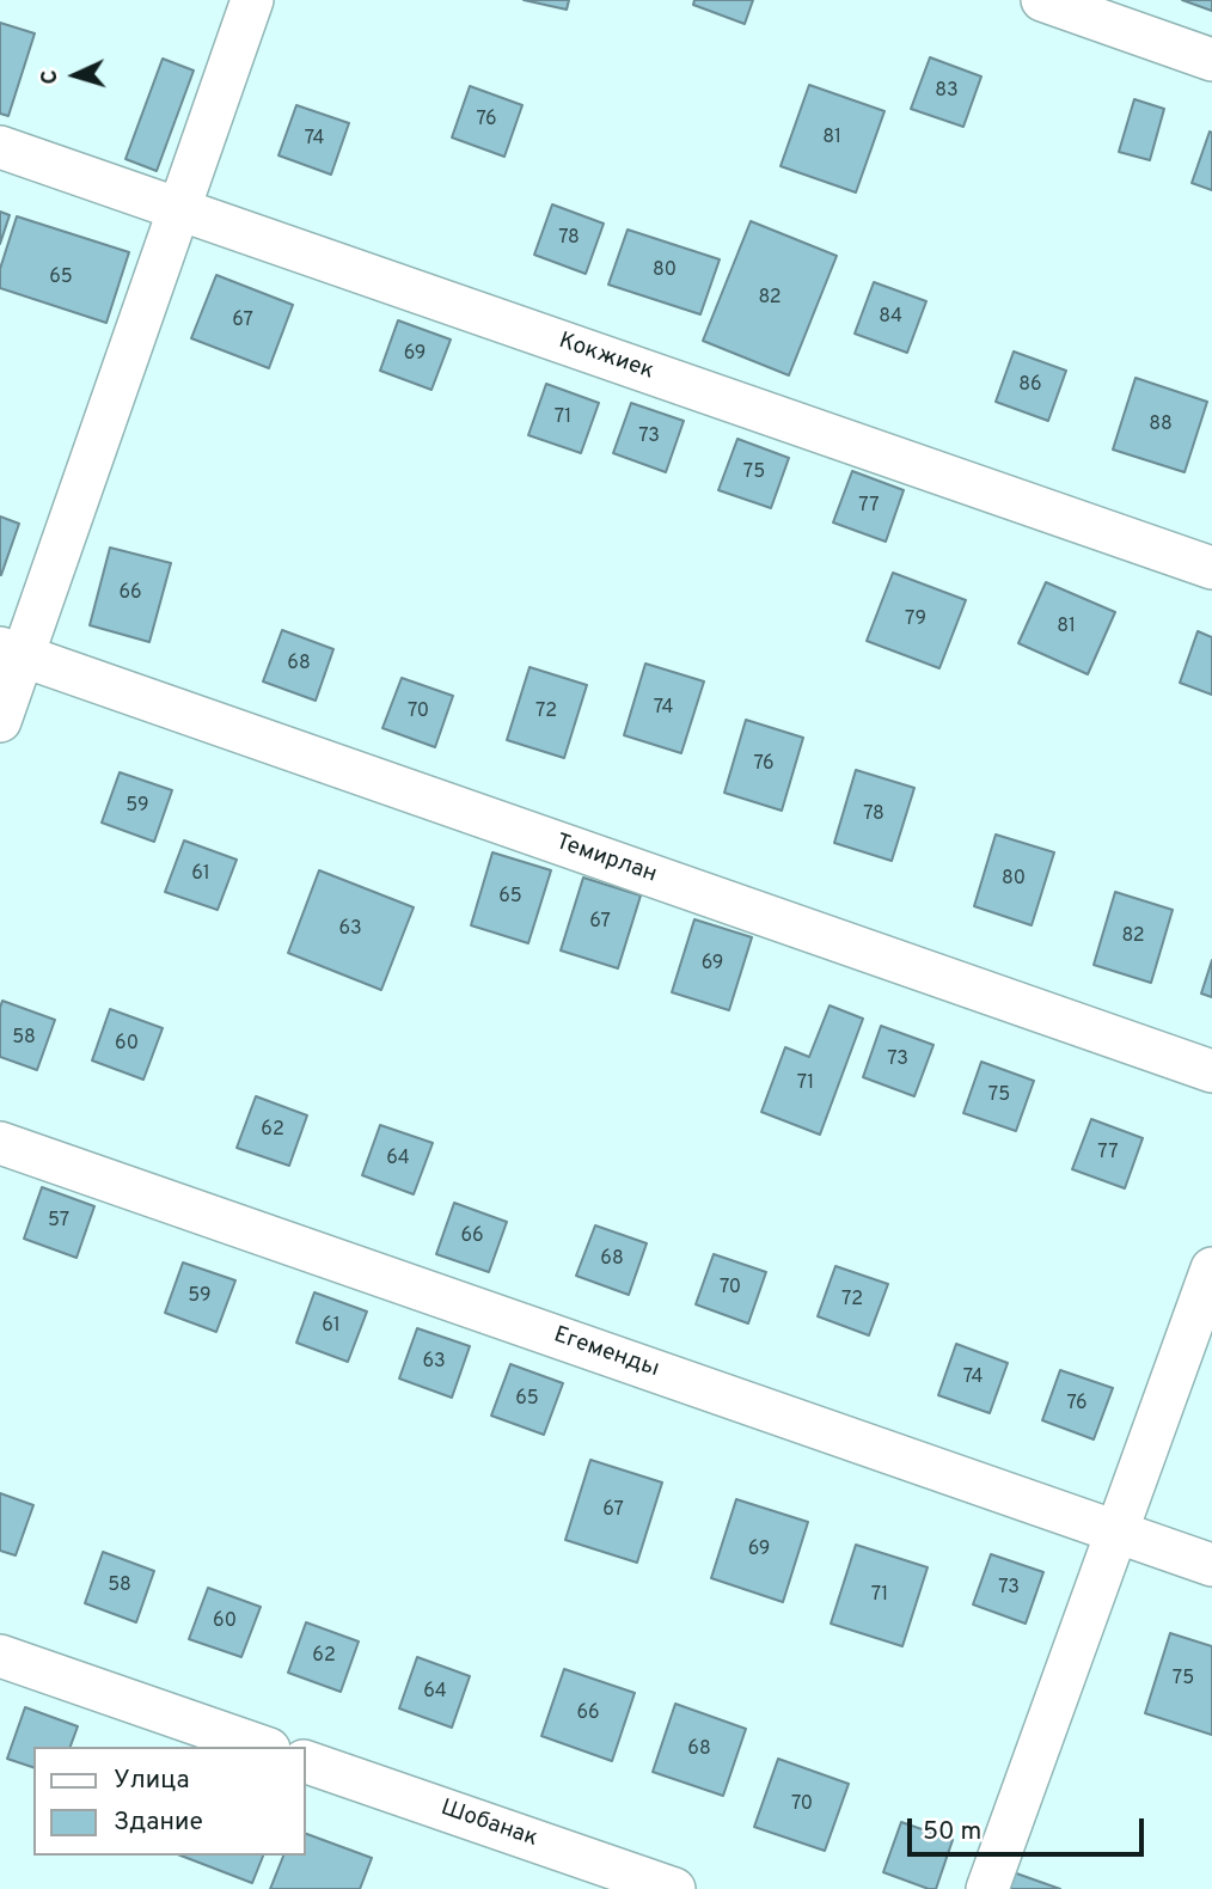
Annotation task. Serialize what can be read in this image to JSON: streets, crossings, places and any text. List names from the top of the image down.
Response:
{
  "streets": {
    "street": [
      "Кокжиек",
      "Темирлан",
      "Егеменды",
      "Шобанак"
    ]
  },
  "house_numbers": [
    "83",
    "76",
    "81",
    "74",
    "78",
    "80",
    "65",
    "82",
    "84",
    "67",
    "69",
    "86",
    "71",
    "88",
    "73",
    "75",
    "77",
    "66",
    "79",
    "81",
    "68",
    "74",
    "70",
    "72",
    "76",
    "59",
    "78",
    "61",
    "80",
    "65",
    "67",
    "63",
    "82",
    "69",
    "58",
    "60",
    "73",
    "71",
    "75",
    "62",
    "77",
    "64",
    "57",
    "66",
    "68",
    "70",
    "59",
    "72",
    "61",
    "63",
    "74",
    "65",
    "76",
    "67",
    "69",
    "58",
    "73",
    "71",
    "60",
    "62",
    "75",
    "64",
    "66",
    "68",
    "70"
  ],
  "legend": ["Улица", "Здание"],
  "scale_bar": "50 m",
  "north": "left"
}
